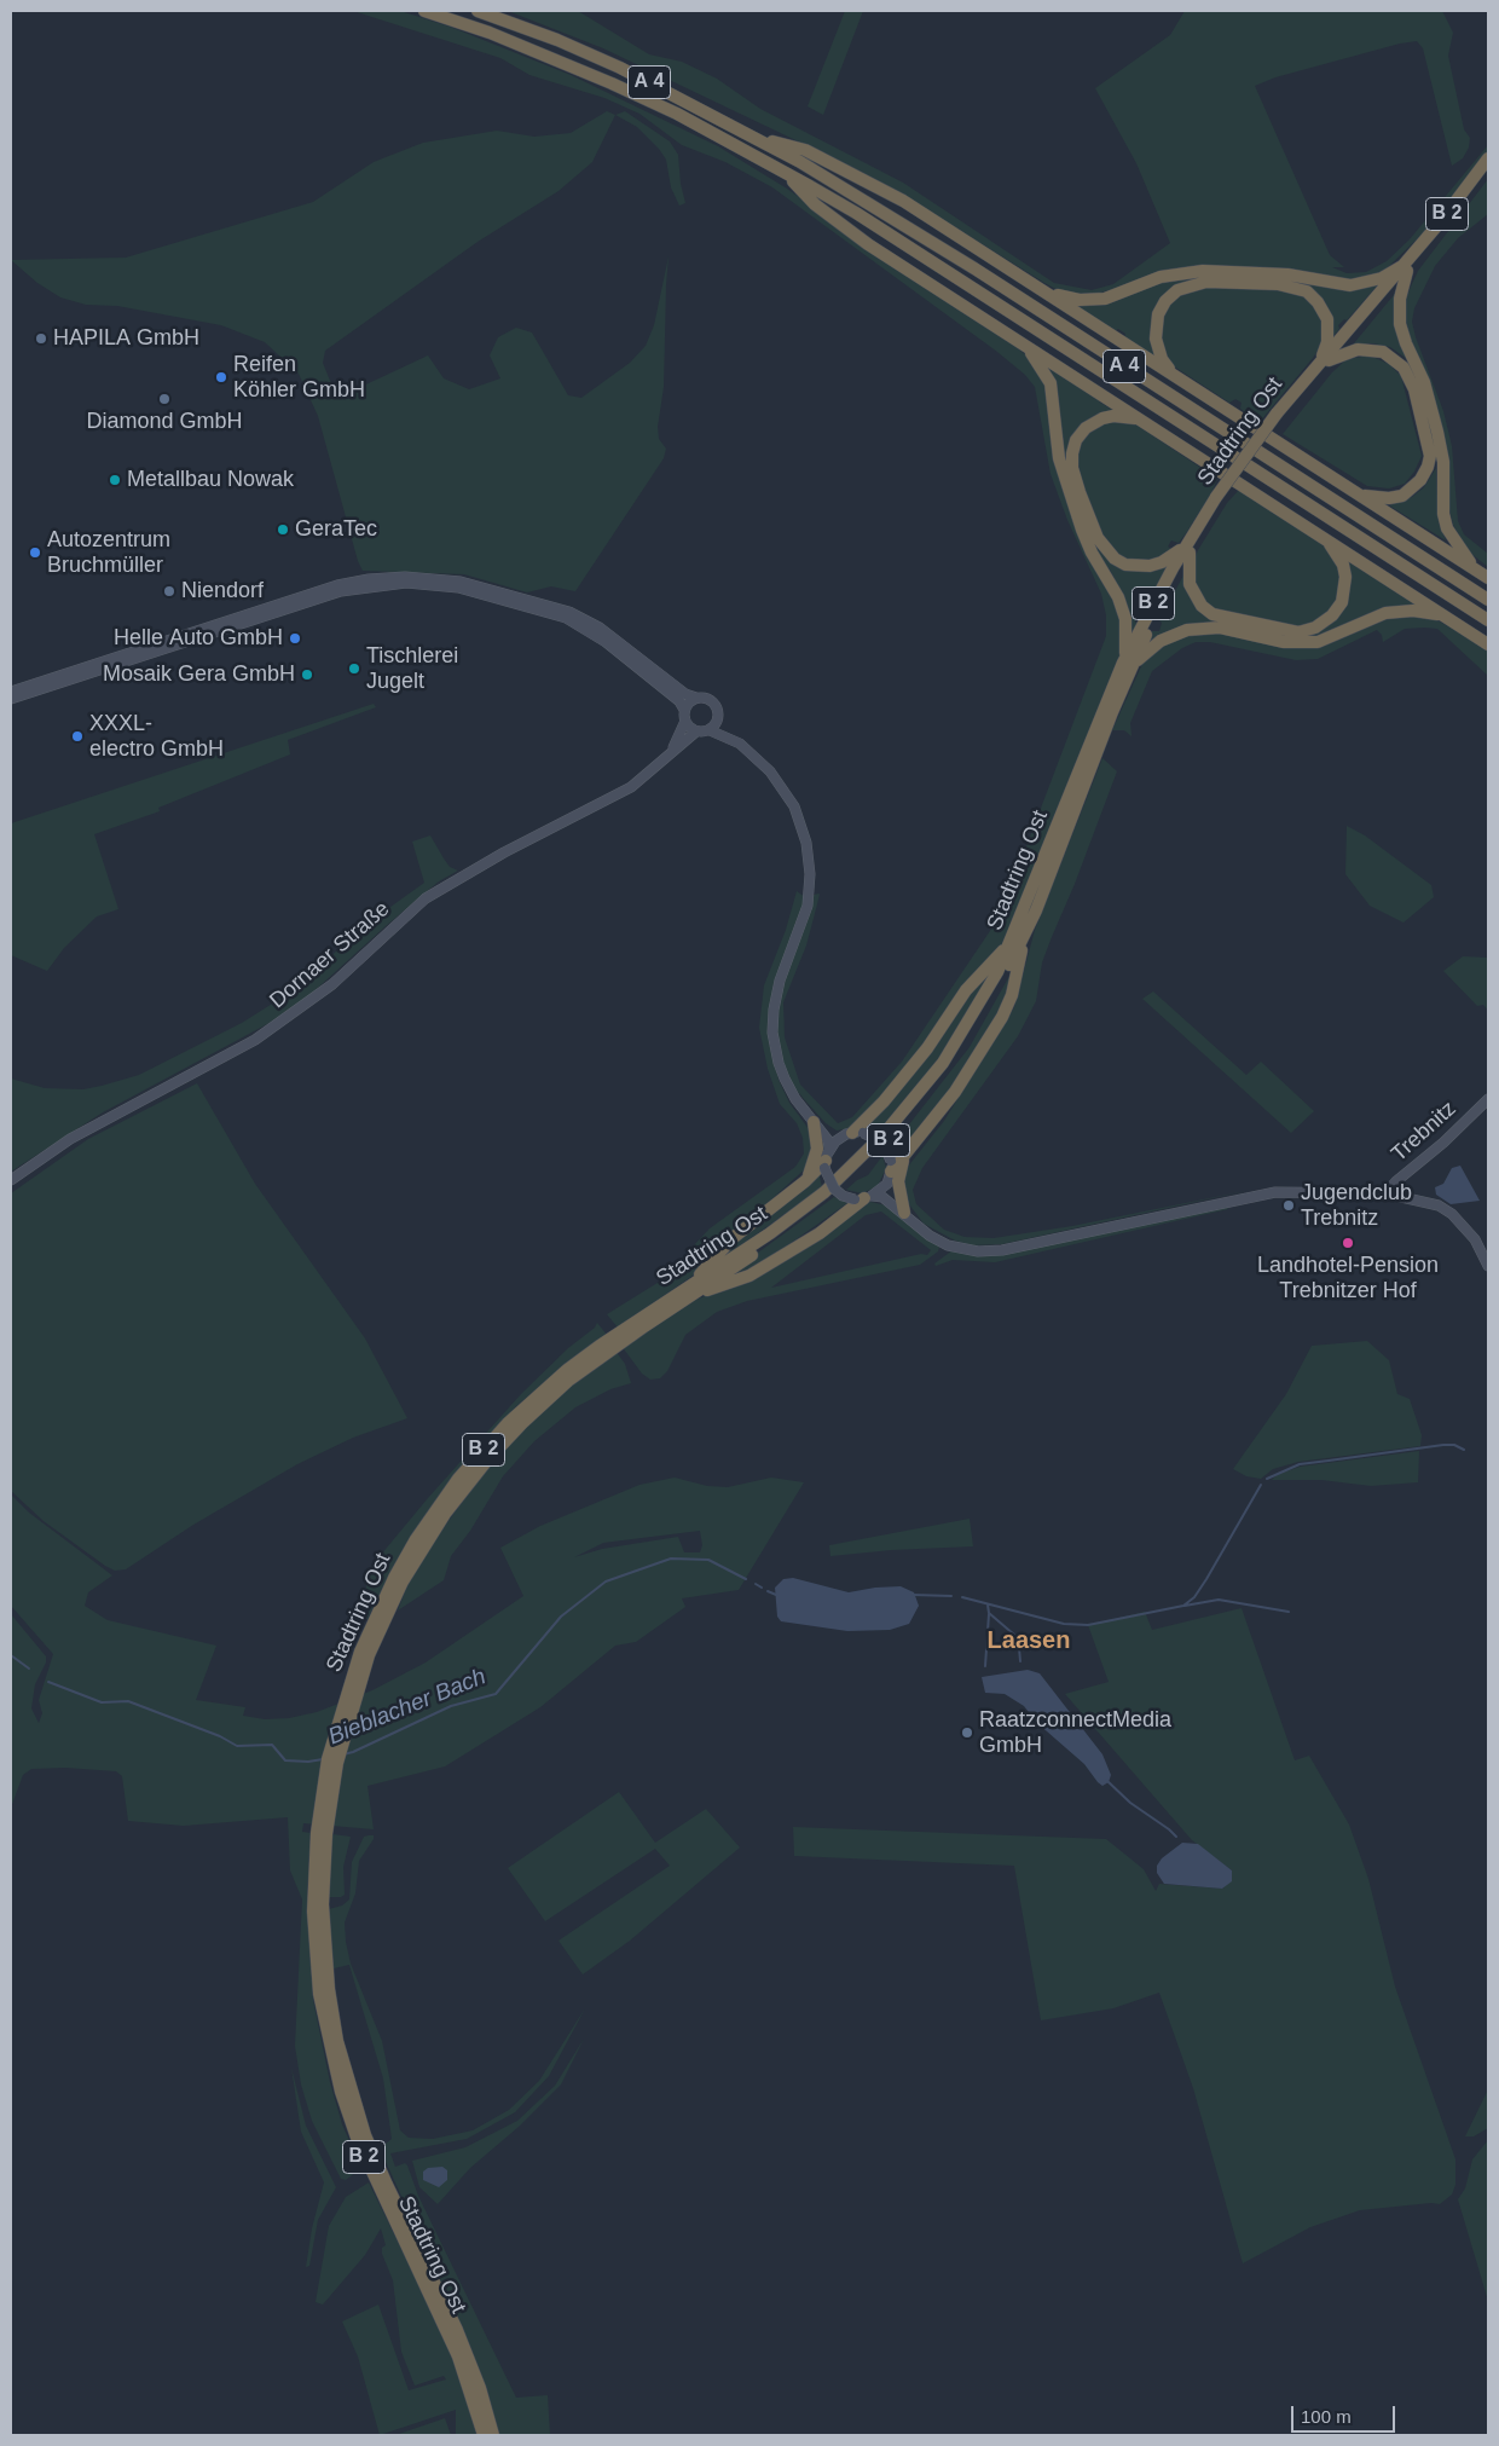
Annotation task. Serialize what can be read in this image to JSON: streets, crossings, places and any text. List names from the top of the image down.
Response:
{
  "streets": {
    "highway": ["A 4", "B 2", "Stadtring Ost"],
    "main road": ["Dornaer Straße", "Trebnitz"]
  },
  "crossings": [
    ["B 2", "Stadtring Ost"],
    ["B 2", "Trebnitz"]
  ],
  "districts": ["Laasen"],
  "water": ["Bieblacher Bach"],
  "places": [
    "HAPILA GmbH",
    "Reifen Köhler GmbH",
    "Diamond GmbH",
    "Metallbau Nowak",
    "GeraTec",
    "Autozentrum Bruchmüller",
    "Niendorf",
    "Helle Auto GmbH",
    "Tischlerei Jugelt",
    "Mosaik Gera GmbH",
    "XXXL- electro GmbH",
    "Jugendclub Trebnitz",
    "Landhotel-Pension Trebnitzer Hof",
    "RaatzconnectMedia GmbH"
  ],
  "scale_bar": "100 m"
}
